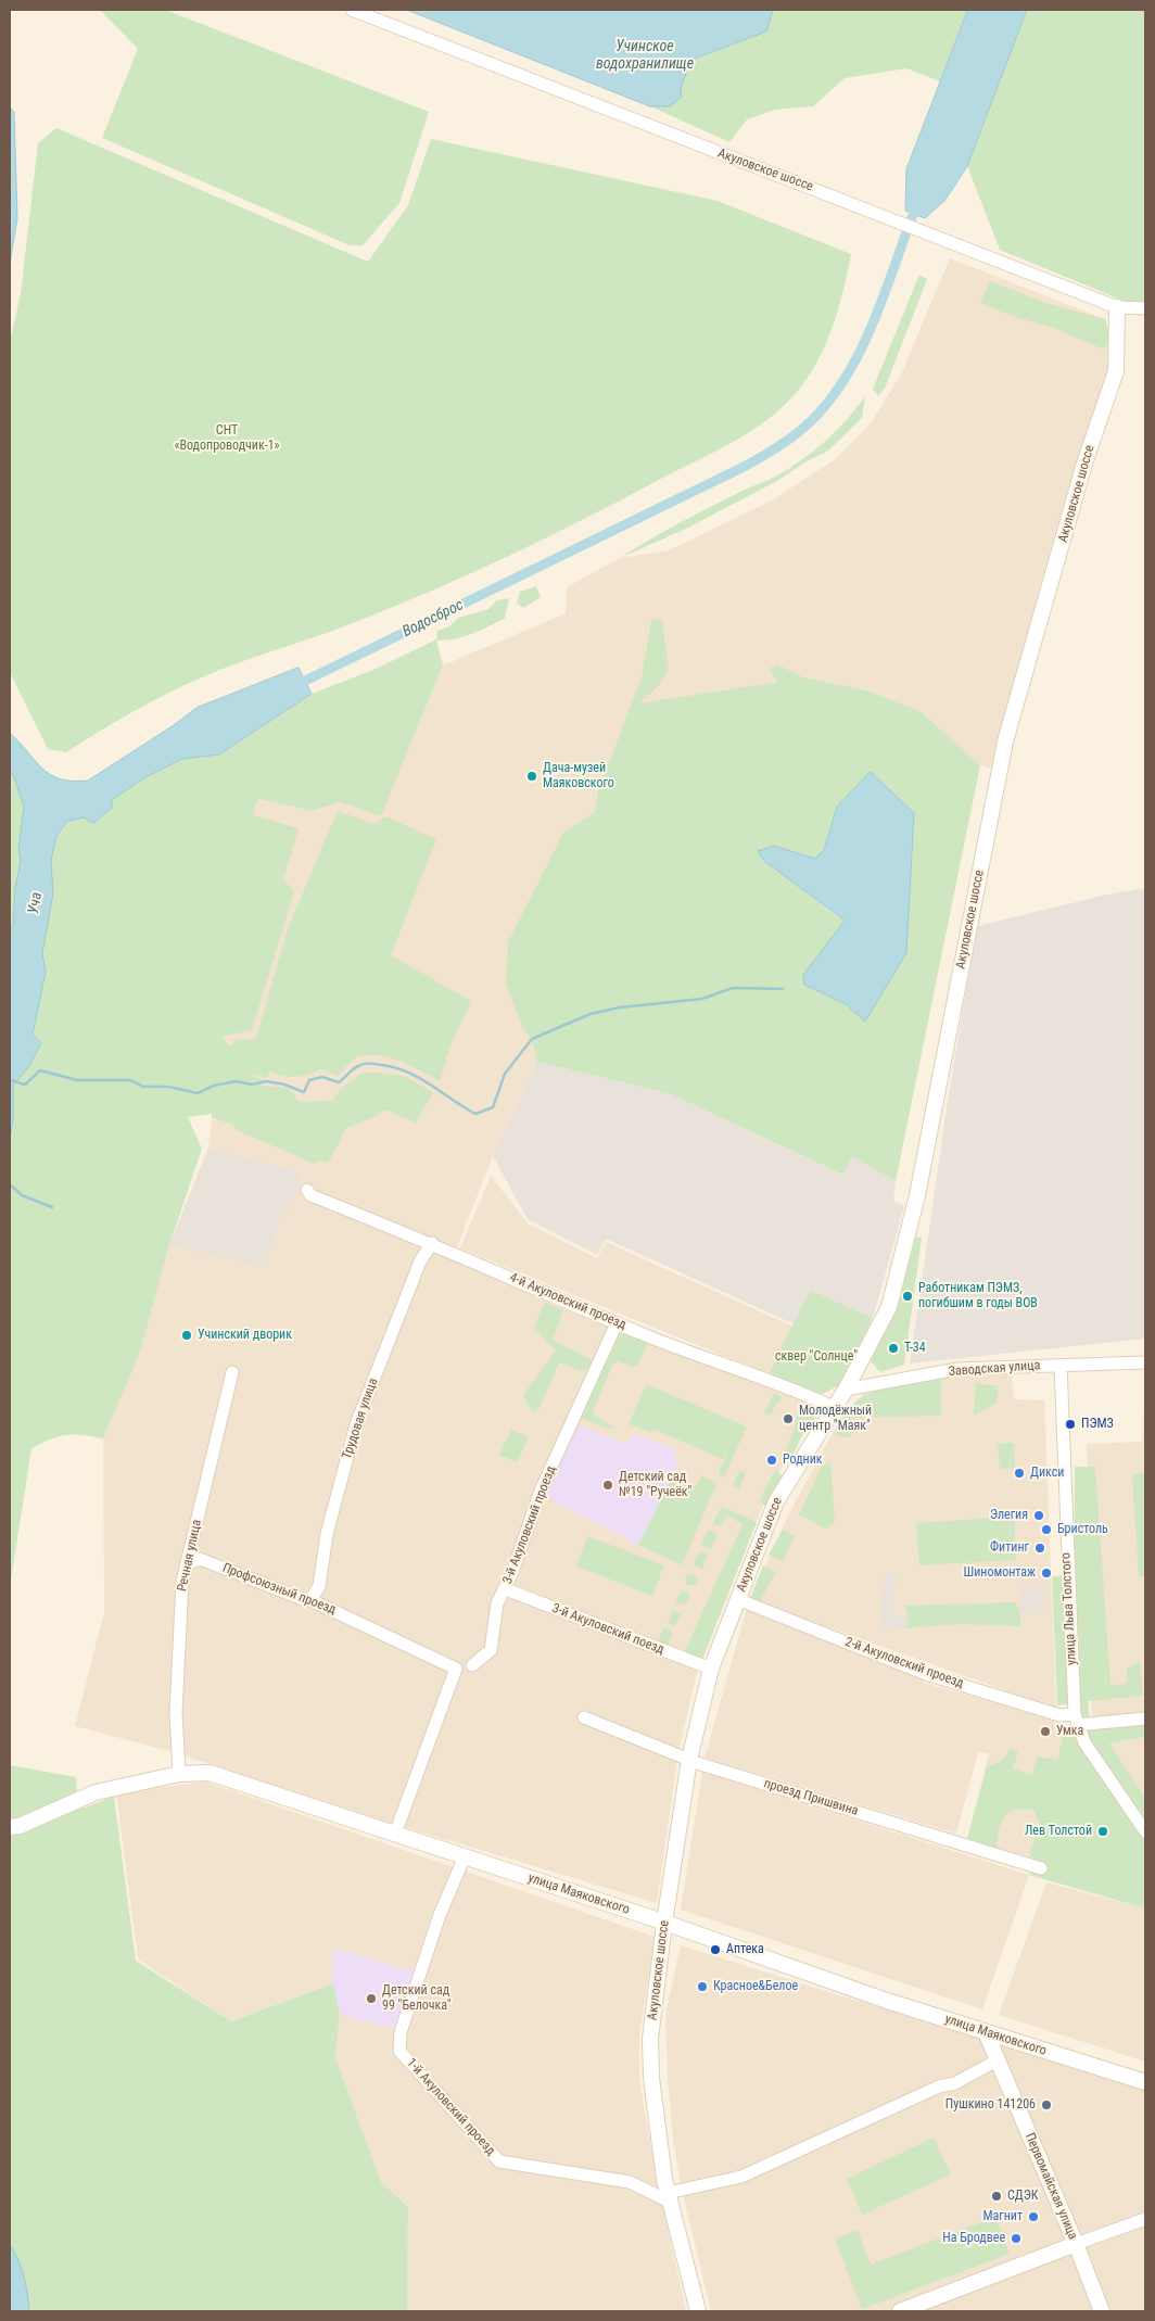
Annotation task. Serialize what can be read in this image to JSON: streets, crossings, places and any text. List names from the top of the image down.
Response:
{
  "streets": {
    "street": [
      "Акуловское шоссе",
      "4-й Акуловский проезд",
      "Заводская улица",
      "Трудовая улица",
      "3-й Акуловский проезд",
      "Речная улица",
      "Профсоюзный проезд",
      "улица Льва Толстого",
      "3-й Акуловский поезд",
      "2-й Акуловский проезд",
      "проезд Пришвина",
      "улица Маяковского",
      "1-й Акуловский проезд",
      "Первомайская улица"
    ]
  },
  "crossings": [
    ["Акуловское шоссе", "4-й Акуловский проезд"],
    ["Акуловское шоссе", "Заводская улица"],
    ["Акуловское шоссе", "3-й Акуловский поезд"],
    ["Акуловское шоссе", "2-й Акуловский проезд"],
    ["Акуловское шоссе", "проезд Пришвина"],
    ["Акуловское шоссе", "улица Маяковского"],
    ["Акуловское шоссе", "1-й Акуловский проезд"],
    ["4-й Акуловский проезд", "Трудовая улица"],
    ["4-й Акуловский проезд", "3-й Акуловский проезд"],
    ["Заводская улица", "улица Льва Толстого"],
    ["Трудовая улица", "Профсоюзный проезд"],
    ["3-й Акуловский проезд", "3-й Акуловский поезд"],
    ["Речная улица", "Профсоюзный проезд"],
    ["Речная улица", "улица Маяковского"],
    ["Профсоюзный проезд", "улица Маяковского"],
    ["улица Льва Толстого", "2-й Акуловский проезд"],
    ["улица Маяковского", "1-й Акуловский проезд"],
    ["улица Маяковского", "Первомайская улица"]
  ],
  "water": ["Учинское водохранилище", "Водосброс", "Уча"],
  "parks": ["СНТ «Водопроводчик-1»", "сквер \"Солнце\""],
  "places": [
    "Дача-музей Маяковского",
    "Работникам ПЭМЗ, погибшим в годы ВОВ",
    "Учинский дворик",
    "Т-34",
    "Молодёжный центр \"Маяк\"",
    "ПЭМЗ",
    "Родник",
    "Дикси",
    "Детский сад №19 \"Ручеёк\"",
    "Элегия",
    "Бристоль",
    "Фитинг",
    "Шиномонтаж",
    "Умка",
    "Лев Толстой",
    "Аптека",
    "Красное&Белое",
    "Детский сад 99 \"Белочка\"",
    "Пушкино 141206",
    "СДЭК",
    "Магнит",
    "На Бродвее"
  ]
}
